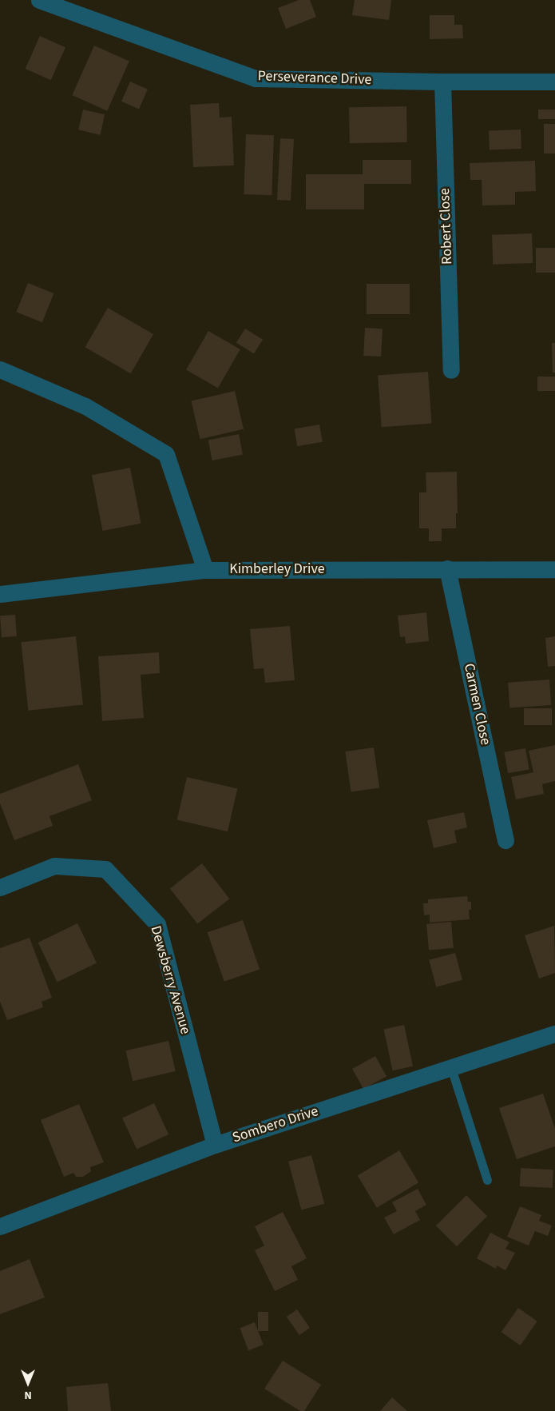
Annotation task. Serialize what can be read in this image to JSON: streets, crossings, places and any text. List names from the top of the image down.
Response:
{
  "streets": {
    "street": [
      "Perseverance Drive",
      "Robert Close",
      "Kimberley Drive",
      "Carmen Close",
      "Dewsberry Avenue",
      "Sombero Drive"
    ]
  },
  "crossings": [
    ["Perseverance Drive", "Robert Close"],
    ["Kimberley Drive", "Carmen Close"],
    ["Dewsberry Avenue", "Sombero Drive"]
  ],
  "north": "bottom"
}
